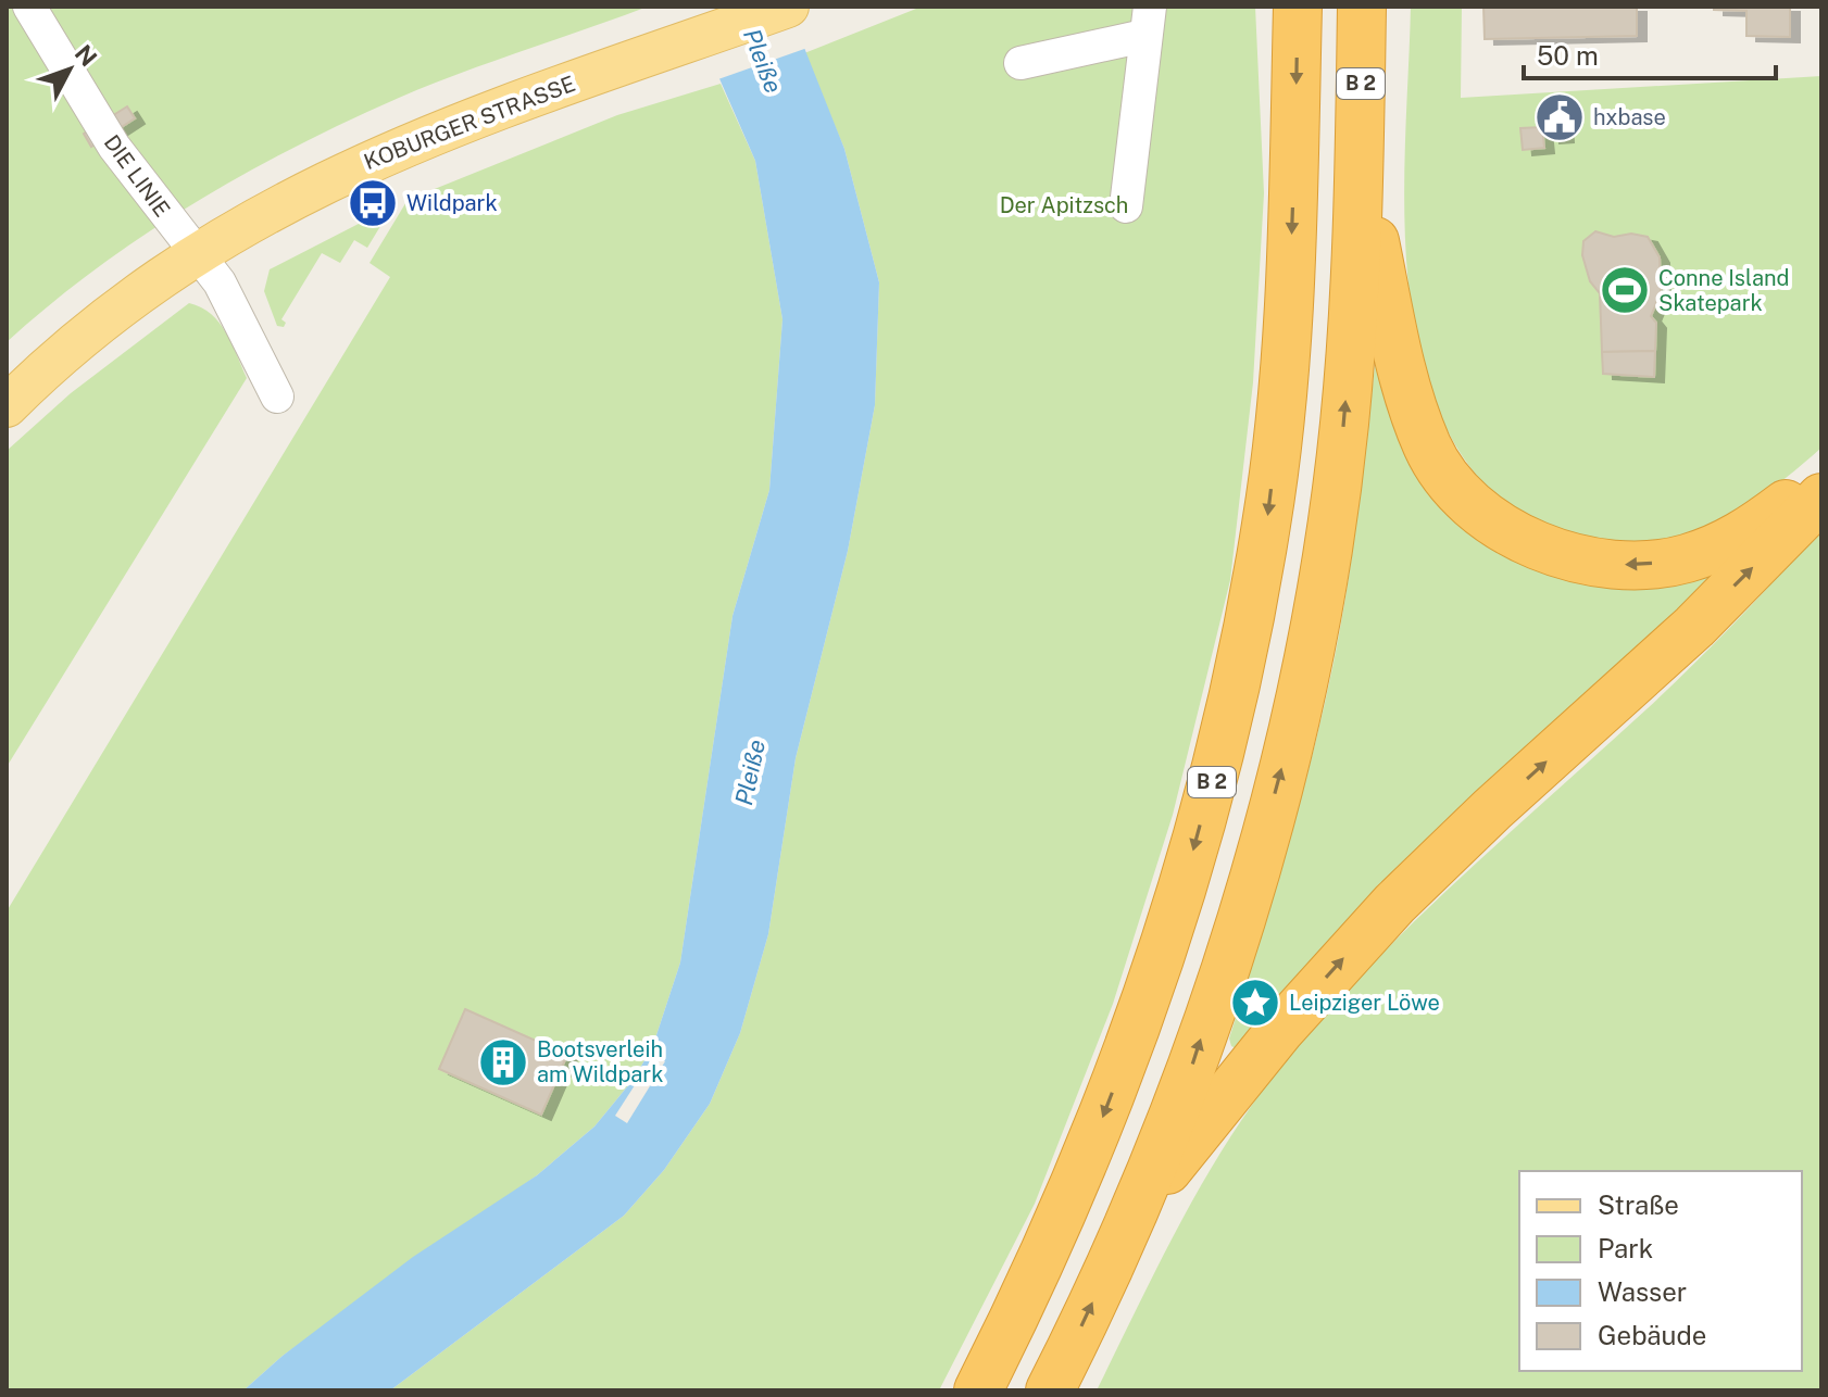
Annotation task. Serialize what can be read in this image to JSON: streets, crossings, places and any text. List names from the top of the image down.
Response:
{
  "streets": {
    "highway": ["B 2"],
    "main road": ["KOBURGER STRASSE"],
    "lane": ["DIE LINIE"]
  },
  "crossings": [
    ["KOBURGER STRASSE", "DIE LINIE"]
  ],
  "water": ["Pleiße"],
  "parks": ["Der Apitzsch"],
  "places": {
    "public building": ["hxbase"],
    "bus stop": ["Wildpark"],
    "sports": ["Conne Island Skatepark"],
    "place": ["Leipziger Löwe"],
    "building": ["Bootsverleih am Wildpark"]
  },
  "legend": [
    "Straße",
    "Park",
    "Wasser",
    "Gebäude"
  ],
  "scale_bar": "50 m",
  "north": "top right"
}
